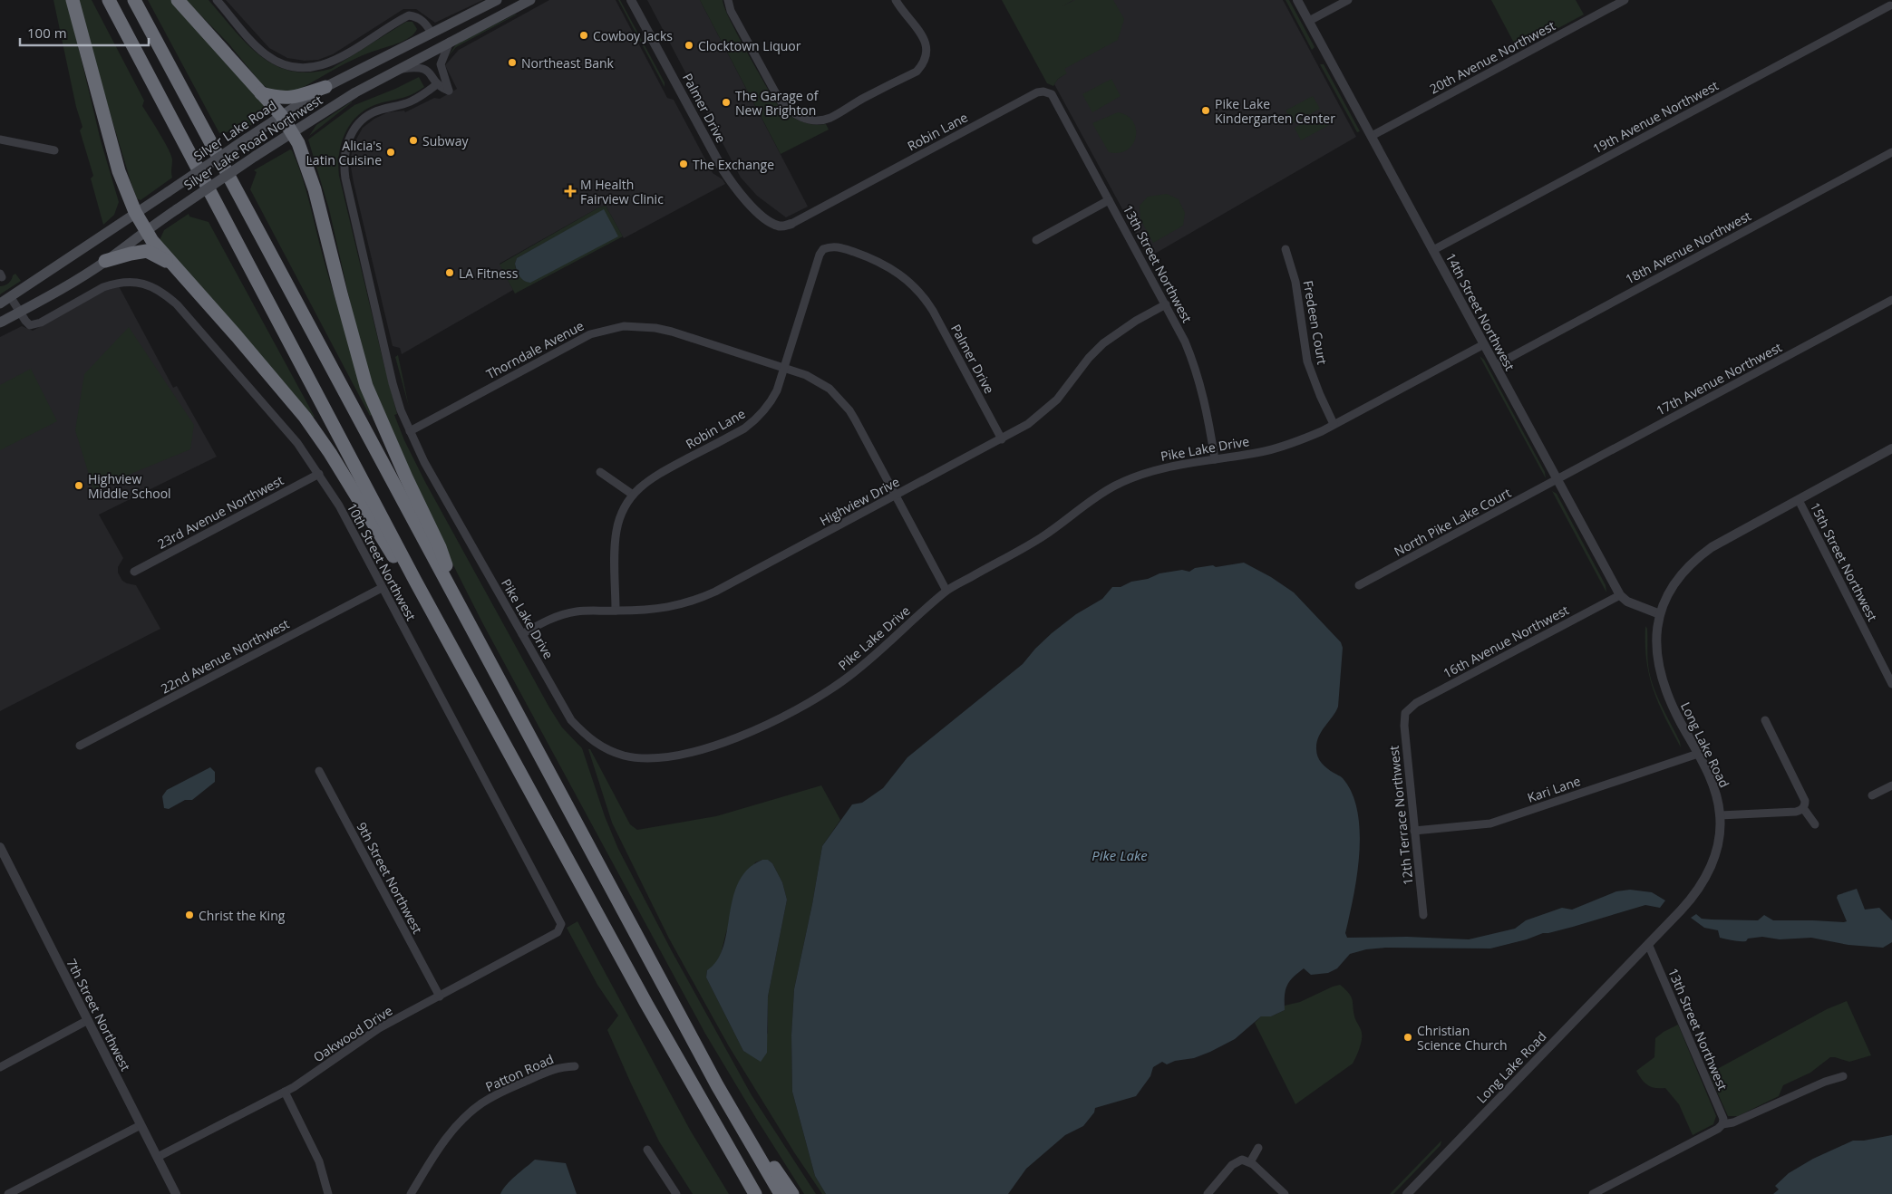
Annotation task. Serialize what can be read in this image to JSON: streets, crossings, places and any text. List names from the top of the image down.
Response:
{
  "streets": {
    "main road": ["Silver Lake Road", "Silver Lake Road Northwest"],
    "street": [
      "20th Avenue Northwest",
      "Palmer Drive",
      "19th Avenue Northwest",
      "Robin Lane",
      "18th Avenue Northwest",
      "13th Street Northwest",
      "14th Street Northwest",
      "Fredeen Court",
      "Thorndale Avenue",
      "17th Avenue Northwest",
      "Pike Lake Drive",
      "Highview Drive",
      "23rd Avenue Northwest",
      "North Pike Lake Court",
      "10th Street Northwest",
      "15th Street Northwest",
      "16th Avenue Northwest",
      "22nd Avenue Northwest",
      "Long Lake Road",
      "Kari Lane",
      "12th Terrace Northwest",
      "9th Street Northwest",
      "7th Street Northwest",
      "Oakwood Drive",
      "Patton Road"
    ]
  },
  "crossings": [
    ["20th Avenue Northwest", "14th Street Northwest"],
    ["Palmer Drive", "Robin Lane"],
    ["Palmer Drive", "Highview Drive"],
    ["19th Avenue Northwest", "14th Street Northwest"],
    ["Robin Lane", "13th Street Northwest"],
    ["Robin Lane", "Thorndale Avenue"],
    ["Robin Lane", "Highview Drive"],
    ["Silver Lake Road Northwest", "Pike Lake Drive"],
    ["Silver Lake Road Northwest", "10th Street Northwest"],
    ["18th Avenue Northwest", "14th Street Northwest"],
    ["13th Street Northwest", "Pike Lake Drive"],
    ["13th Street Northwest", "Highview Drive"],
    ["13th Street Northwest", "Long Lake Road"],
    ["14th Street Northwest", "17th Avenue Northwest"],
    ["14th Street Northwest", "Pike Lake Drive"],
    ["14th Street Northwest", "North Pike Lake Court"],
    ["14th Street Northwest", "16th Avenue Northwest"],
    ["14th Street Northwest", "Long Lake Road"],
    ["Fredeen Court", "Pike Lake Drive"],
    ["Thorndale Avenue", "Pike Lake Drive"],
    ["Thorndale Avenue", "Highview Drive"],
    ["17th Avenue Northwest", "North Pike Lake Court"],
    ["Pike Lake Drive", "Highview Drive"],
    ["23rd Avenue Northwest", "10th Street Northwest"],
    ["10th Street Northwest", "22nd Avenue Northwest"],
    ["10th Street Northwest", "Oakwood Drive"],
    ["15th Street Northwest", "Long Lake Road"],
    ["16th Avenue Northwest", "12th Terrace Northwest"],
    ["Long Lake Road", "Kari Lane"],
    ["Kari Lane", "12th Terrace Northwest"],
    ["9th Street Northwest", "Oakwood Drive"],
    ["7th Street Northwest", "Oakwood Drive"]
  ],
  "water": ["Pike Lake"],
  "places": {
    "other": [
      "Cowboy Jacks",
      "Clocktown Liquor",
      "Northeast Bank",
      "The Garage of New Brighton",
      "Pike Lake Kindergarten Center",
      "Subway",
      "Alicia's Latin Cuisine",
      "The Exchange",
      "LA Fitness",
      "Highview Middle School",
      "Christ the King",
      "Christian Science Church"
    ],
    "health": ["M Health Fairview Clinic"]
  },
  "scale_bar": "100 m"
}
